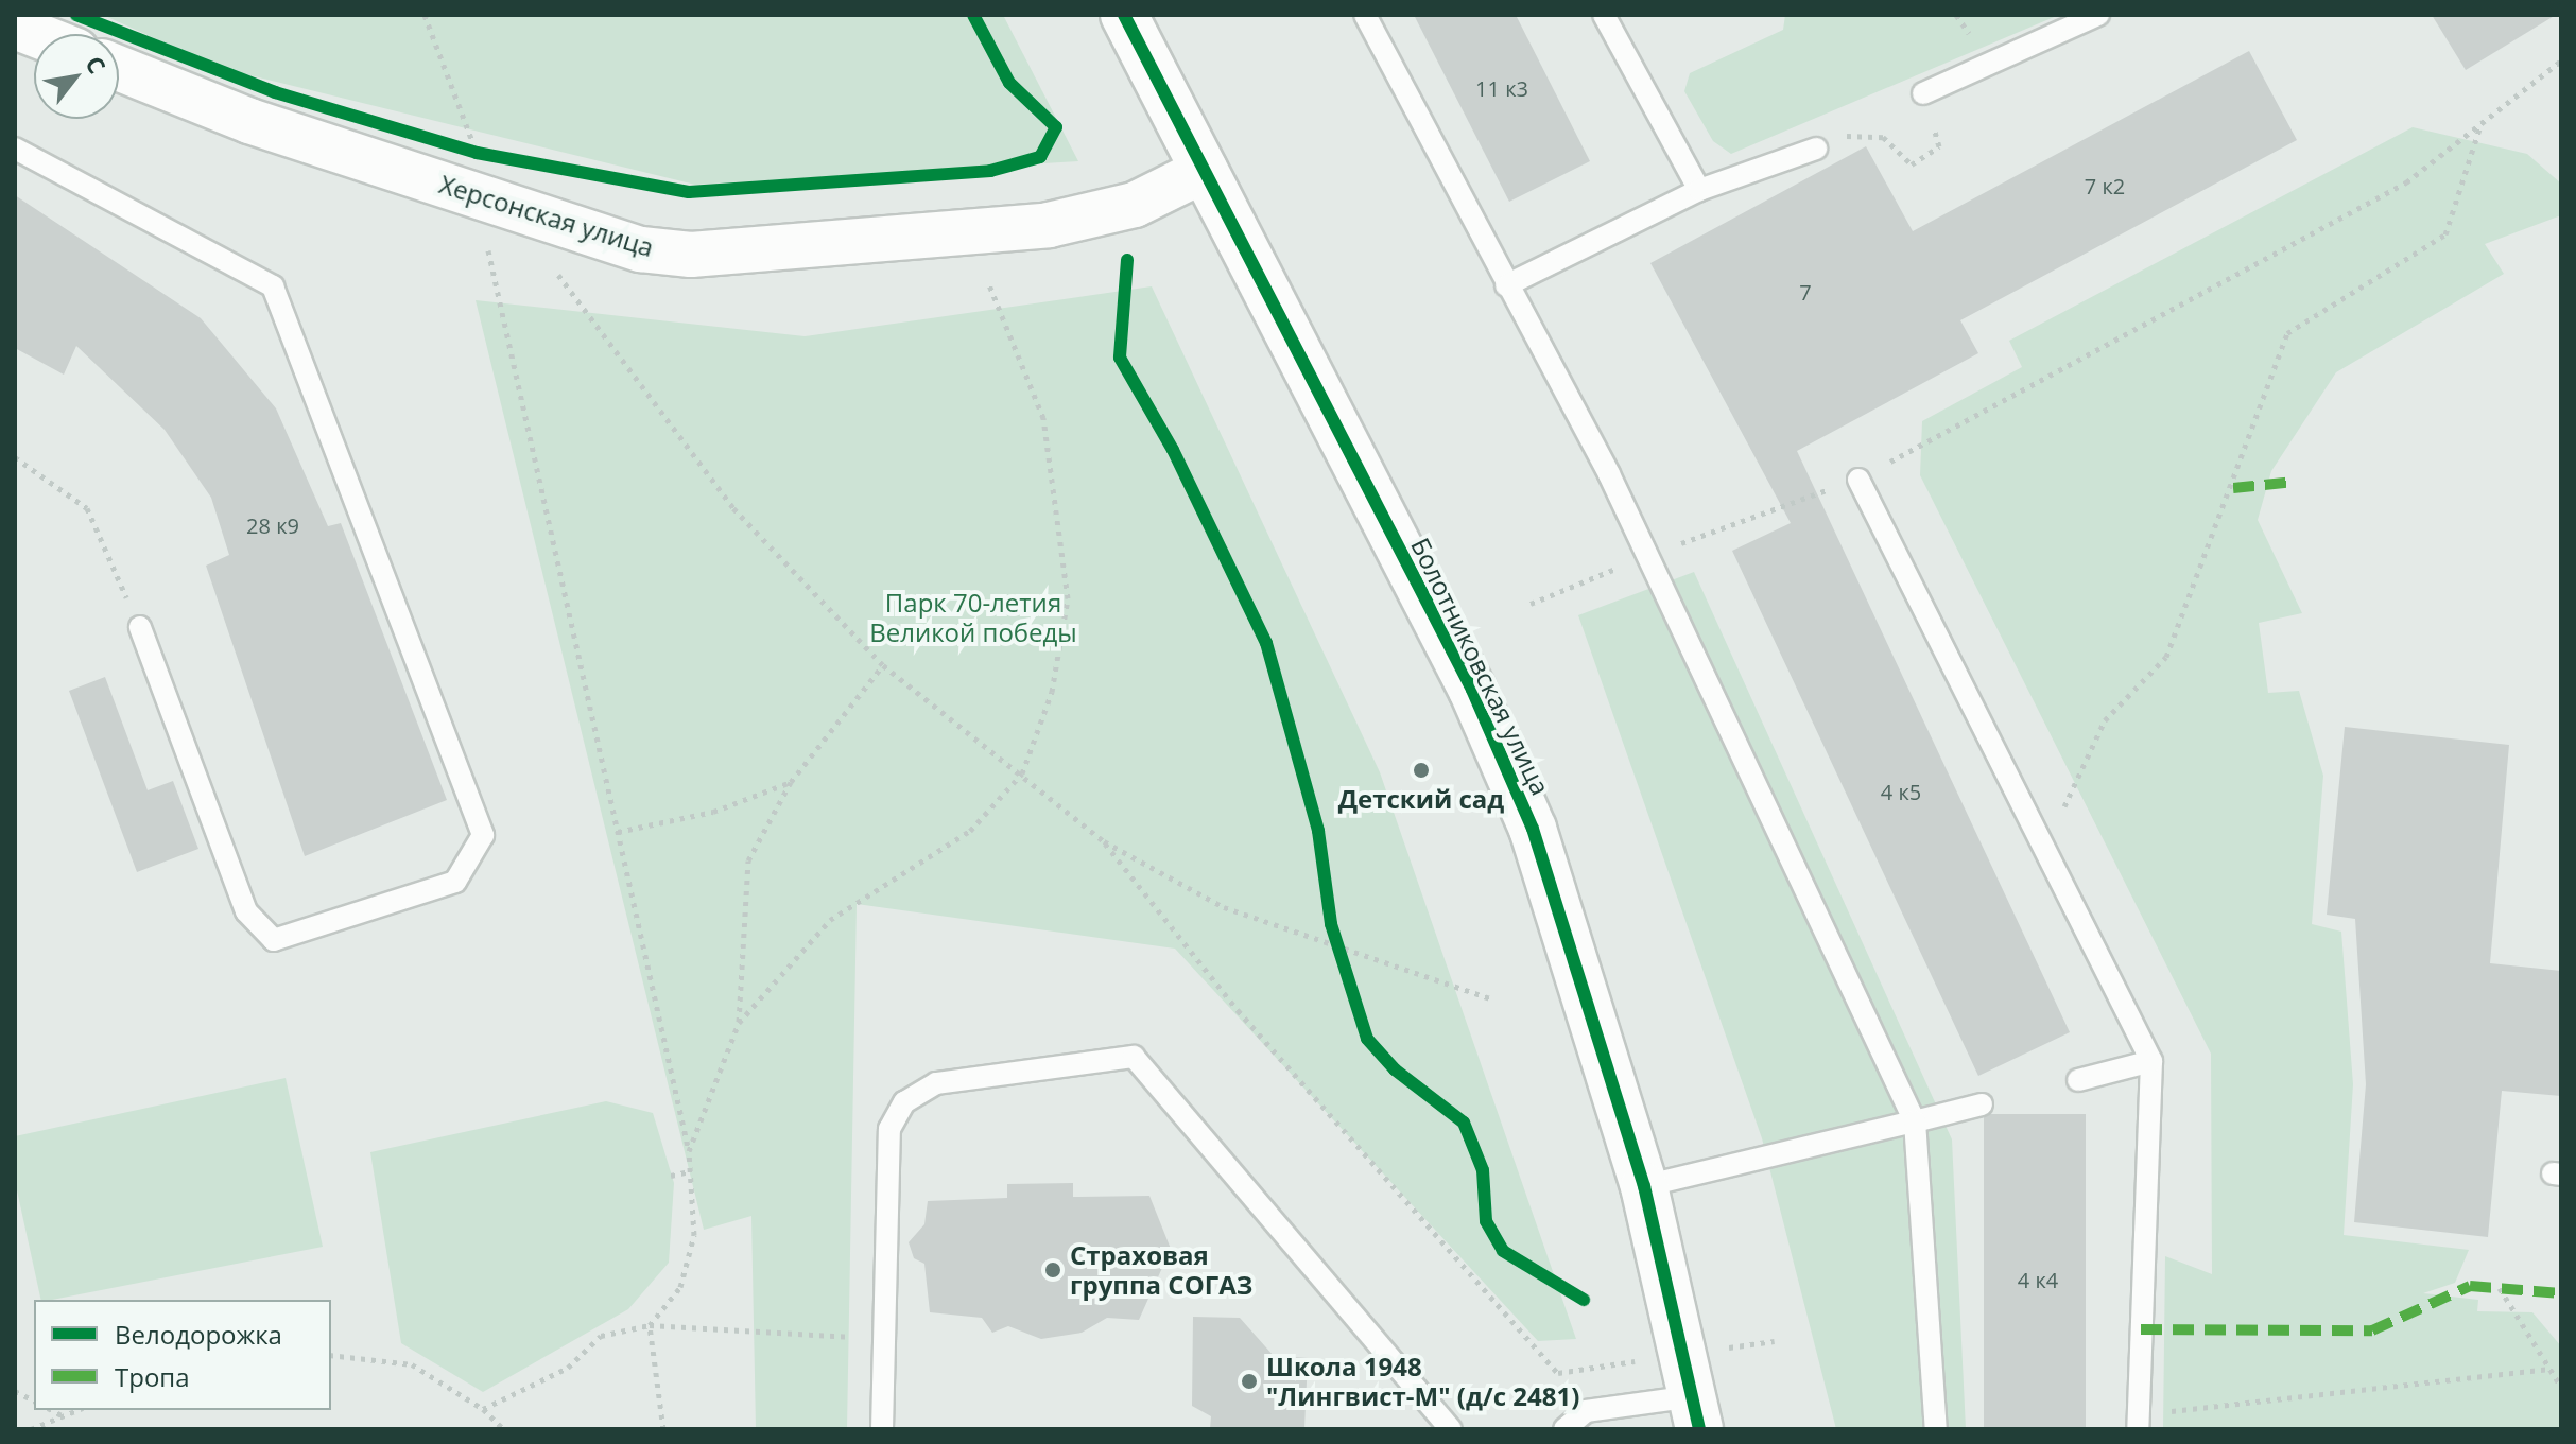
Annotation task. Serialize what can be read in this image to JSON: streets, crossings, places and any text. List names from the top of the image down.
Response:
{
  "streets": {
    "street": ["Херсонская улица", "Болотниковская улица"]
  },
  "crossings": [
    ["Херсонская улица", "Болотниковская улица"]
  ],
  "parks": ["Парк 70-летия Великой победы"],
  "places": ["Детский сад", "Страховая группа СОГАЗ", "Школа 1948 \"Лингвист-М\" (д/с 2481)"],
  "house_numbers": [
    "11 к3",
    "7 к2",
    "7",
    "28 к9",
    "4 к5",
    "4 к4"
  ],
  "legend": ["Велодорожка", "Тропа"],
  "north": "top right"
}
